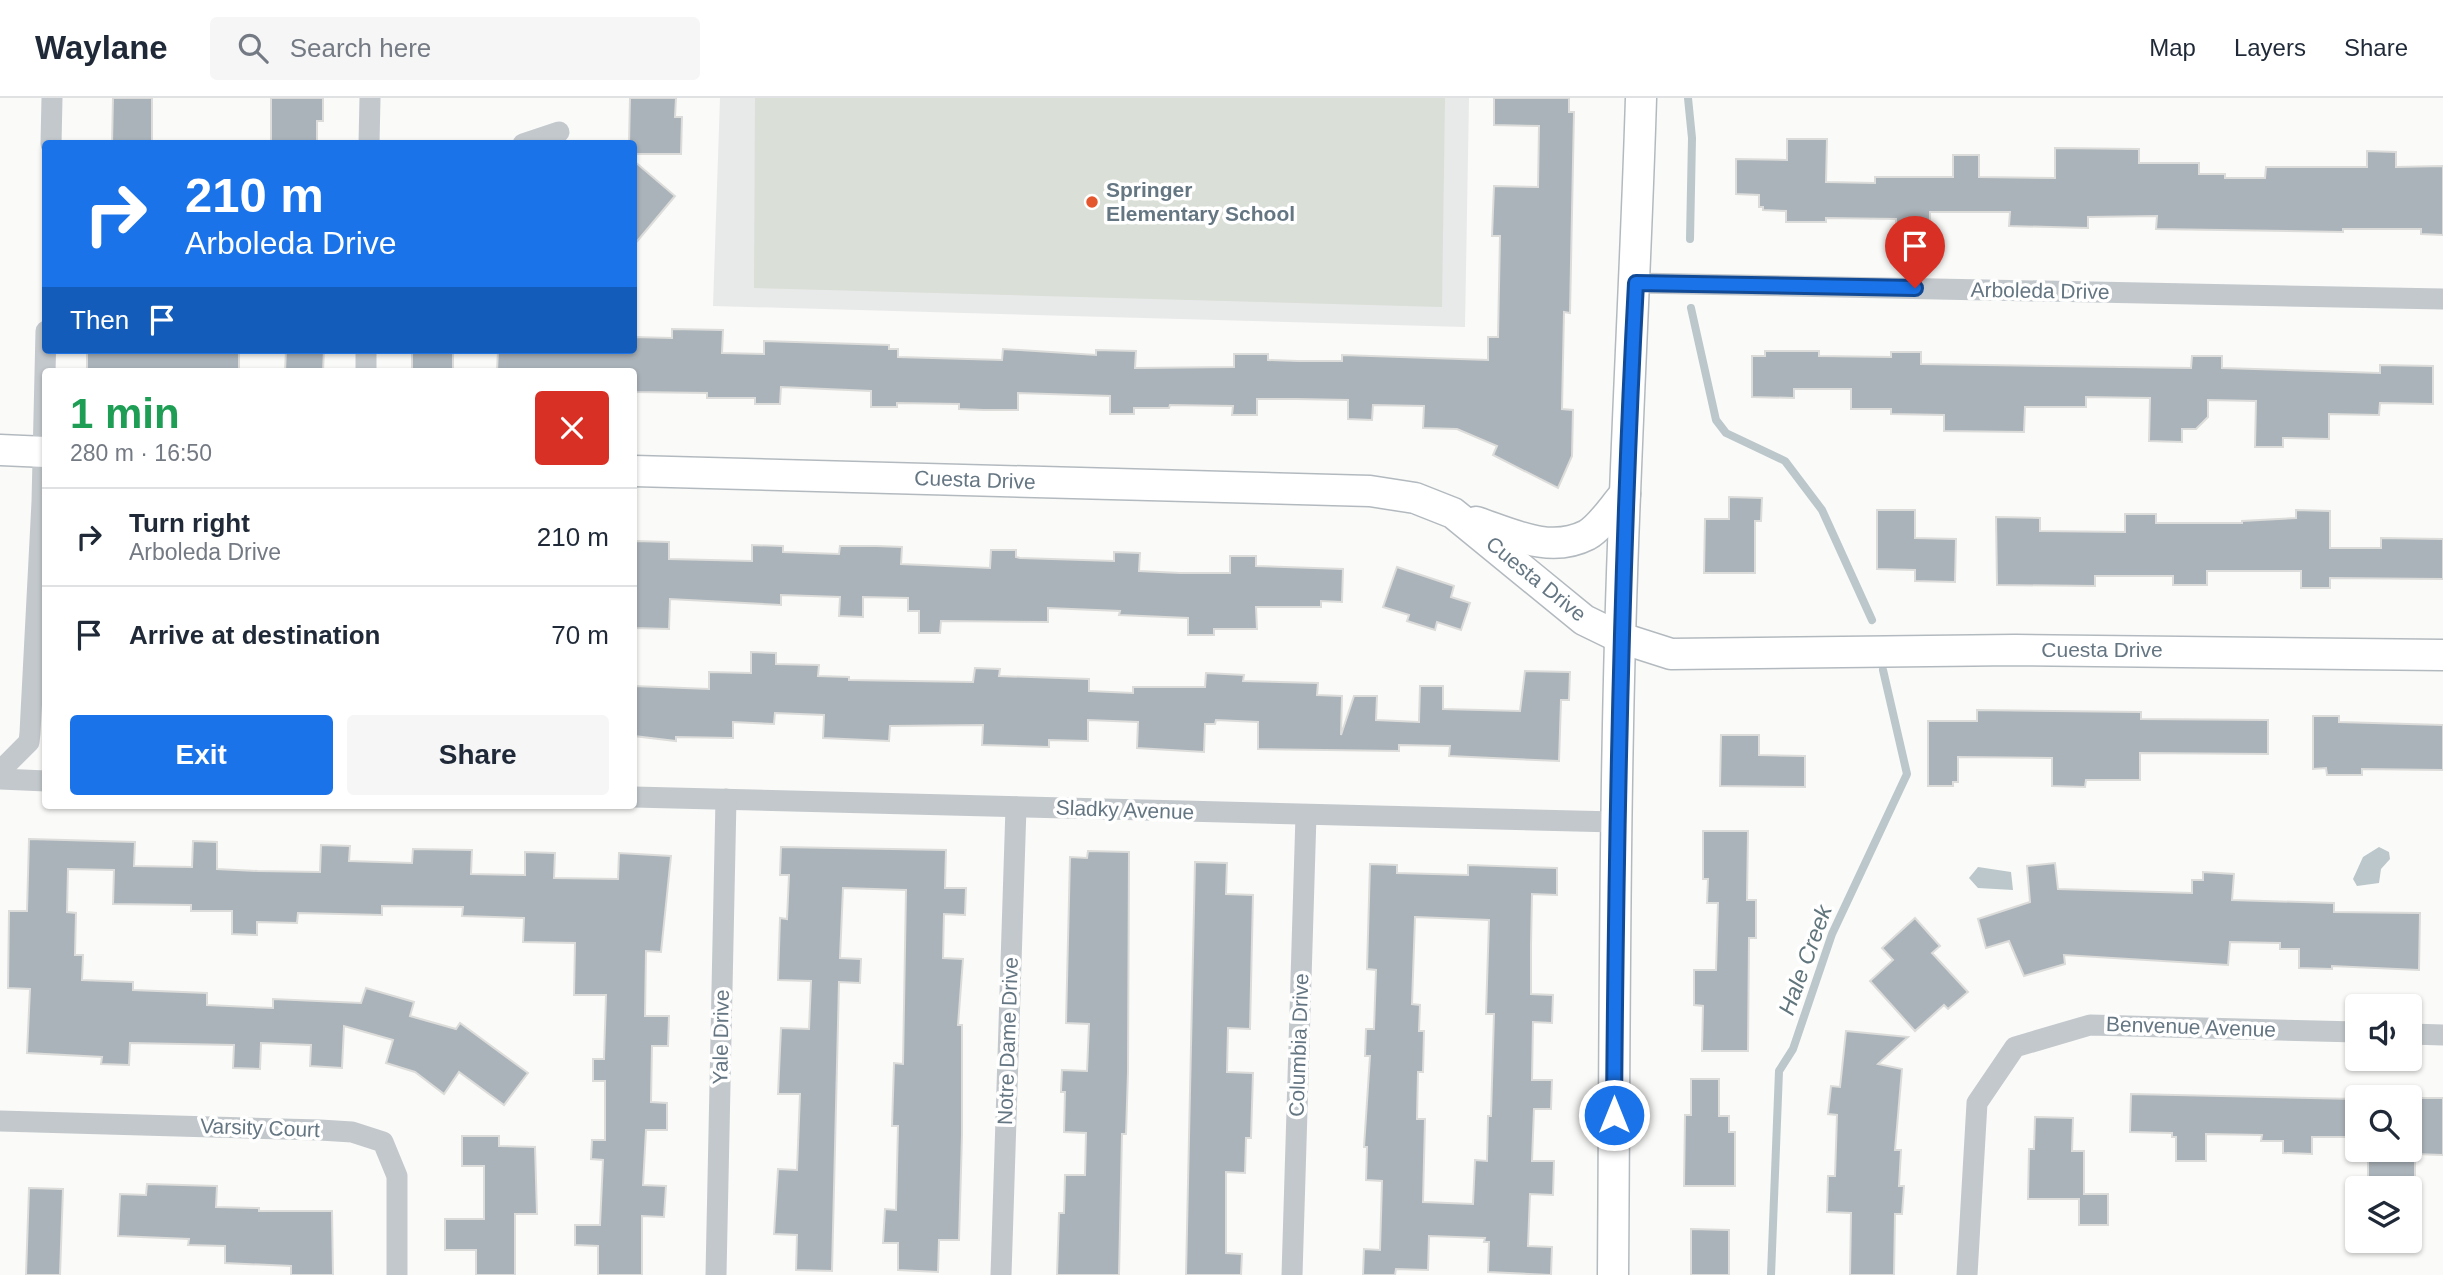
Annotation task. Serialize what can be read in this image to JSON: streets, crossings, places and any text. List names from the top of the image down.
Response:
{
  "streets": {
    "street": [
      "Arboleda Drive",
      "Cuesta Drive",
      "Sladky Avenue",
      "Benvenue Avenue",
      "Yale Drive",
      "Notre Dame Drive",
      "Columbia Drive",
      "Varsity Court"
    ]
  },
  "crossings": [
    ["Sladky Avenue", "Yale Drive"],
    ["Sladky Avenue", "Notre Dame Drive"],
    ["Sladky Avenue", "Columbia Drive"]
  ],
  "water": ["Hale Creek"],
  "places": ["Springer Elementary School"],
  "page": {
    "header": "Waylane",
    "search": "Search here",
    "nav": ["Map", "Layers", "Share"],
    "turn": ["210 m", "Arboleda Drive"],
    "then": "Then",
    "heading": ["1 min", "280 m · 16:50"],
    "list": [
      {
        "name": "Turn right",
        "note": "Arboleda Drive",
        "value": "210 m"
      },
      {
        "name": "Arrive at destination",
        "value": "70 m"
      }
    ],
    "buttons": ["Exit", "Share"]
  }
}
